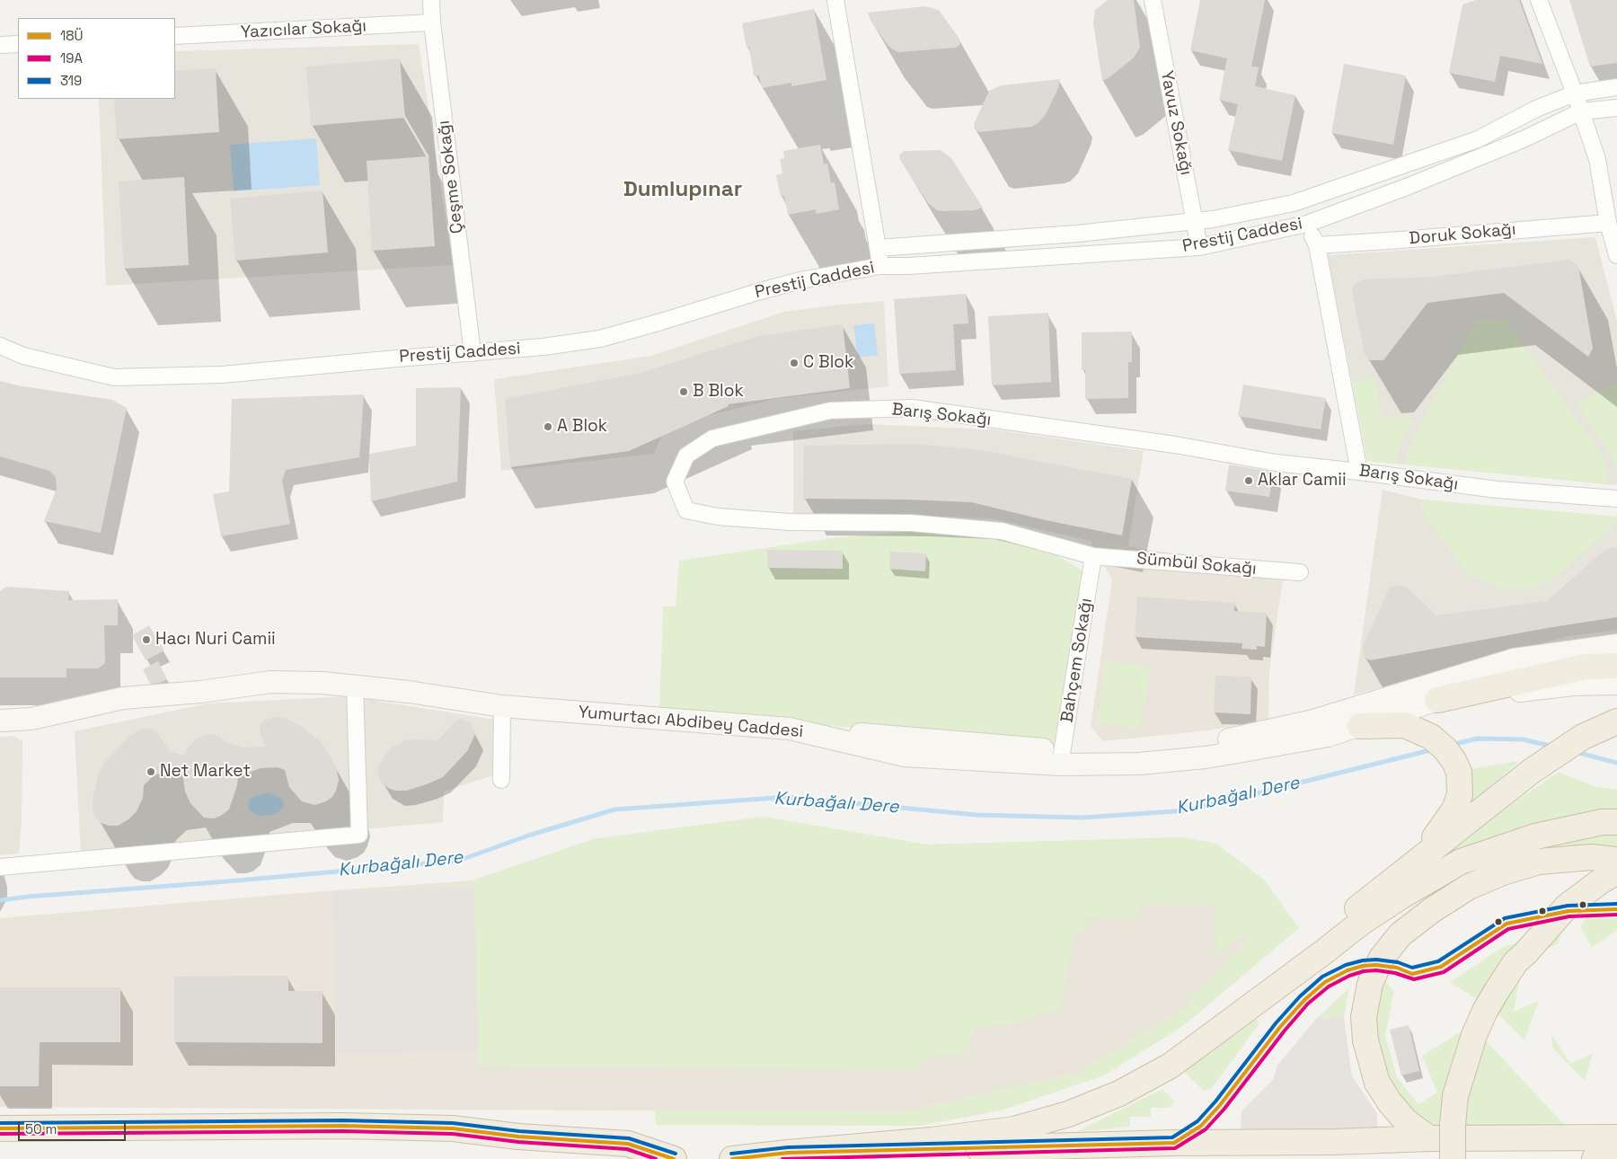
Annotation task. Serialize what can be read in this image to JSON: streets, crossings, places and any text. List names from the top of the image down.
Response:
{
  "streets": {
    "main road": ["Yumurtacı Abdibey Caddesi"],
    "street": [
      "Yazıcılar Sokağı",
      "Yavuz Sokağı",
      "Çeşme Sokağı",
      "Doruk Sokağı",
      "Prestij Caddesi",
      "Barış Sokağı",
      "Sümbül Sokağı",
      "Bahçem Sokağı"
    ]
  },
  "crossings": [
    ["Yazıcılar Sokağı", "Çeşme Sokağı"],
    ["Yavuz Sokağı", "Prestij Caddesi"],
    ["Çeşme Sokağı", "Prestij Caddesi"],
    ["Barış Sokağı", "Sümbül Sokağı"],
    ["Barış Sokağı", "Bahçem Sokağı"],
    ["Sümbül Sokağı", "Bahçem Sokağı"],
    ["Bahçem Sokağı", "Yumurtacı Abdibey Caddesi"]
  ],
  "districts": ["Dumlupınar"],
  "water": ["Kurbağalı Dere"],
  "places": [
    "C Blok",
    "B Blok",
    "A Blok",
    "Aklar Camii",
    "Hacı Nuri Camii",
    "Net Market"
  ],
  "lines": ["transit line 319", "transit line 18Ü", "transit line 19A"],
  "legend": ["18Ü", "19A", "319"],
  "scale_bar": "50 m"
}
